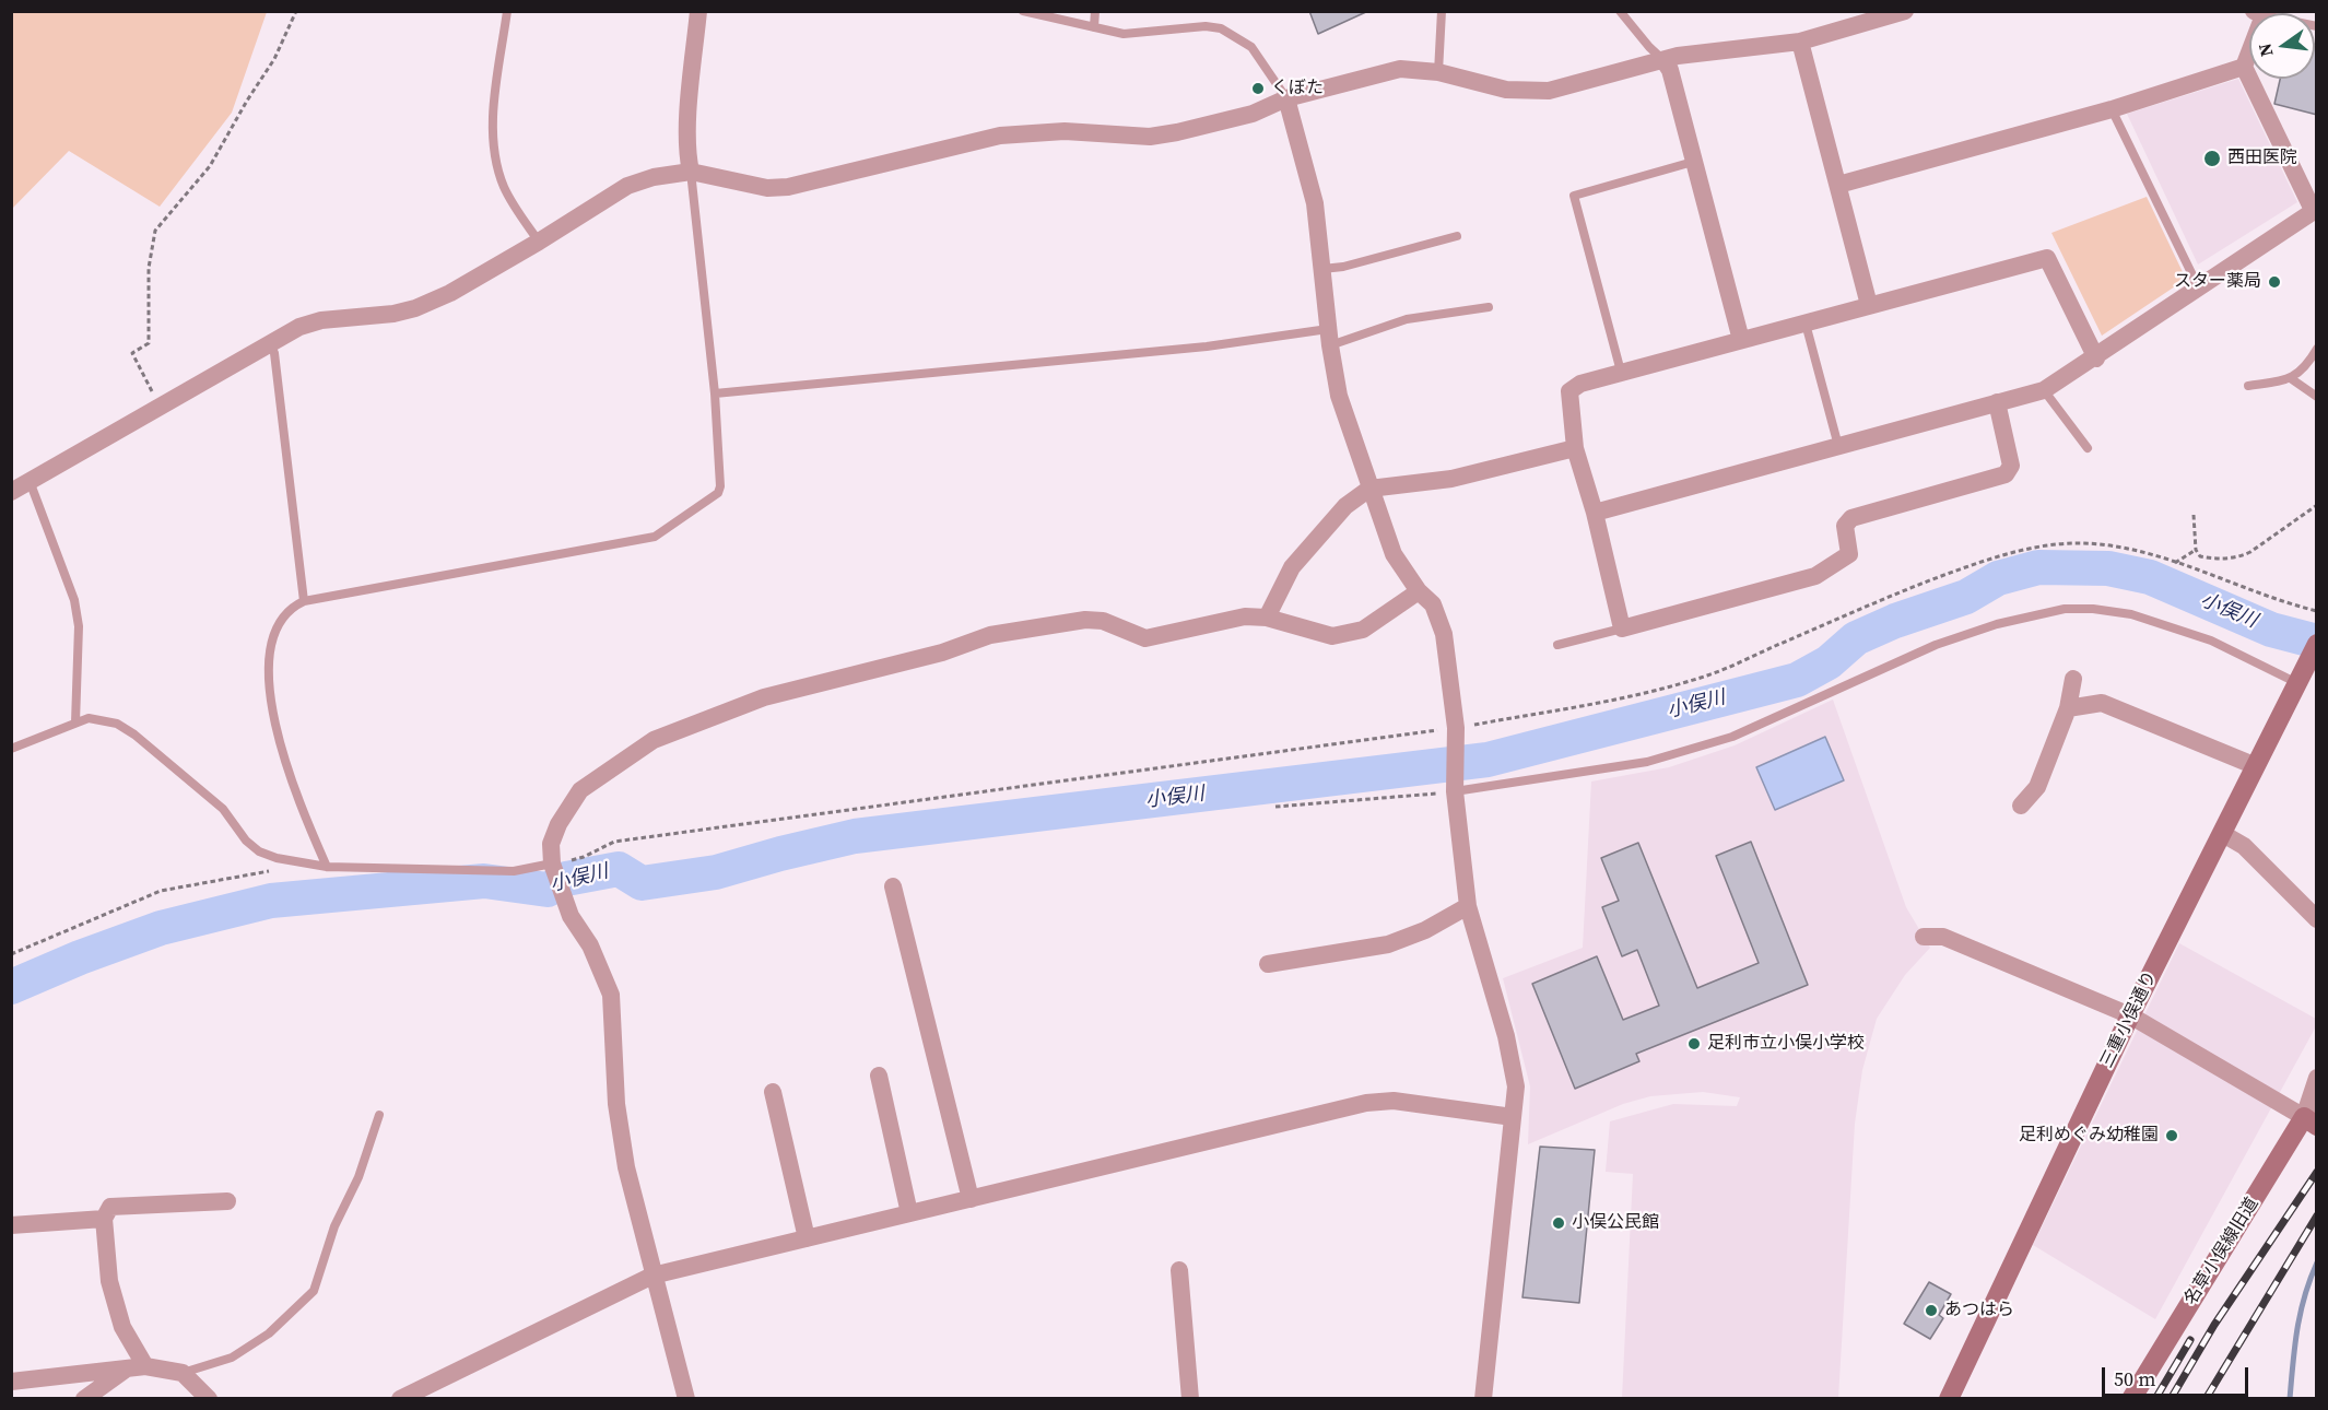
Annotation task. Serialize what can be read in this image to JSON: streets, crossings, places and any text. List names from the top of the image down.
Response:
{
  "streets": {
    "main road": ["三重小俣通り", "名草小俣線旧道"]
  },
  "water": ["小俣川"],
  "places": [
    "くぼた",
    "西田医院",
    "スター薬局",
    "足利市立小俣小学校",
    "足利めぐみ幼稚園",
    "小俣公民館",
    "あつはら"
  ],
  "scale_bar": "50 m",
  "north": "left"
}
